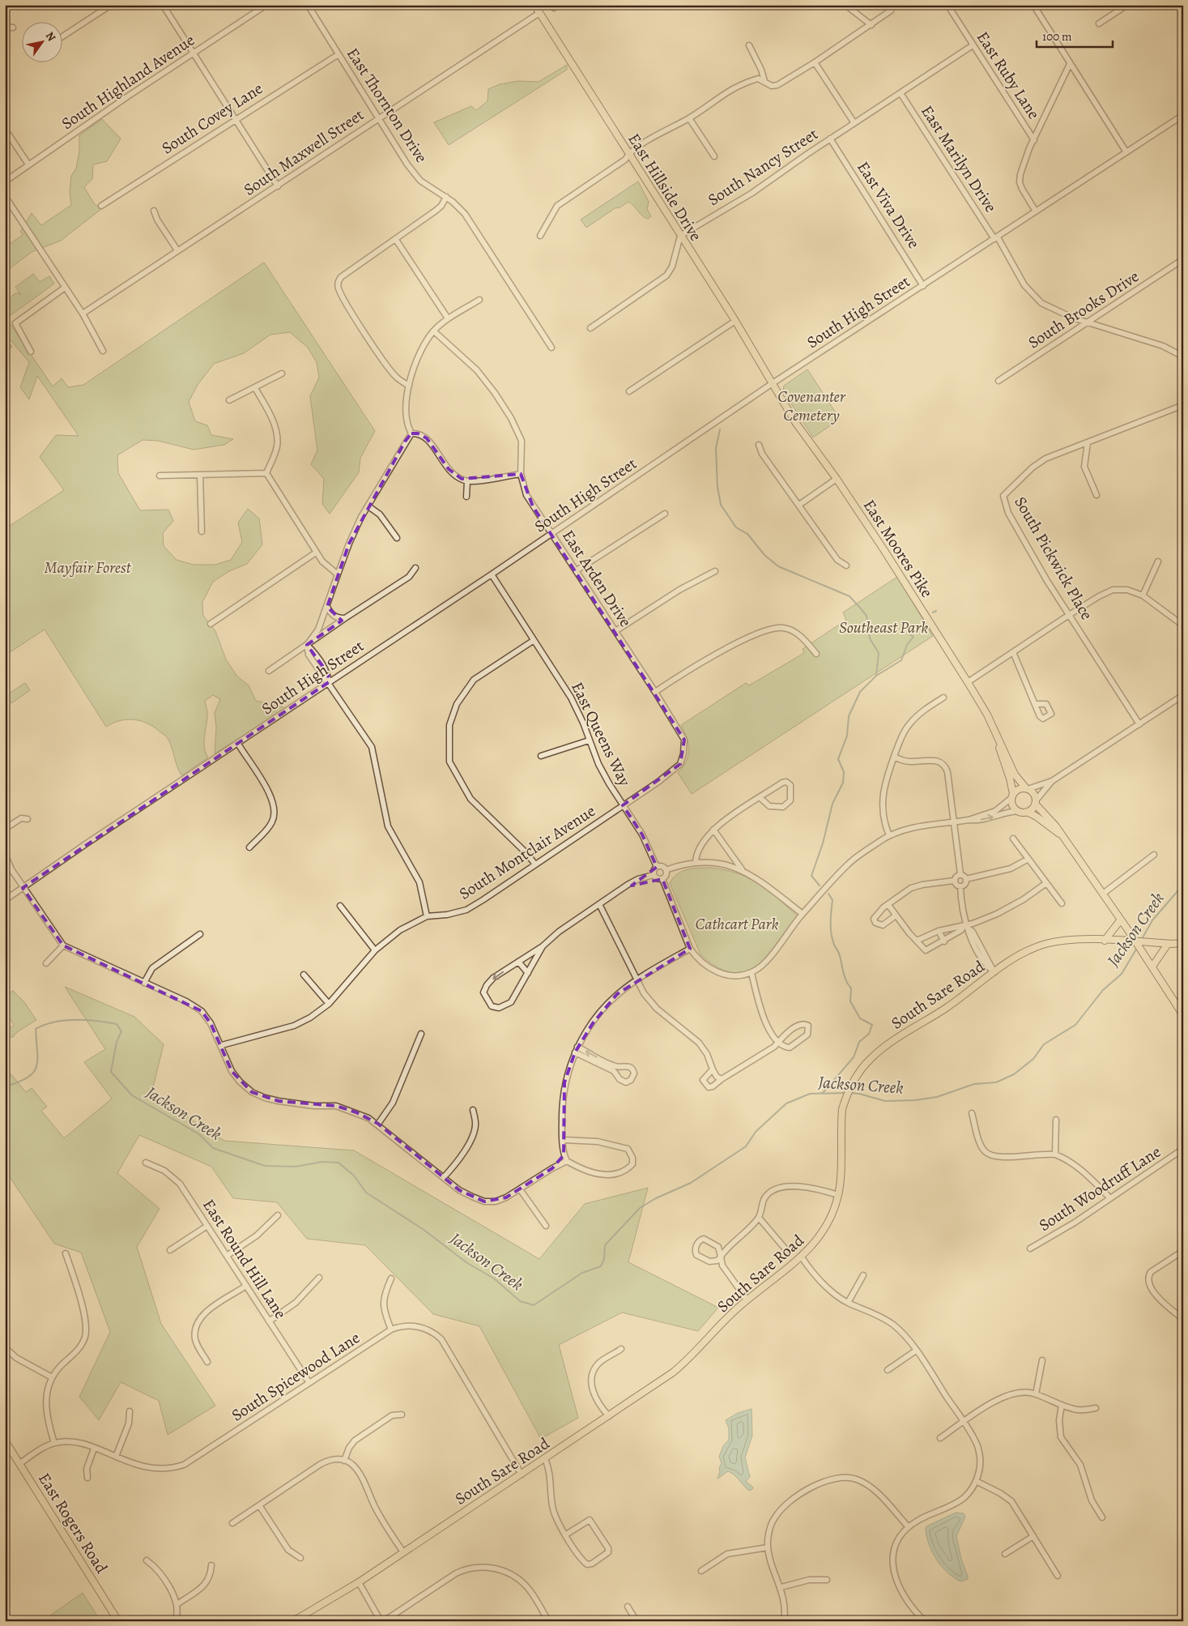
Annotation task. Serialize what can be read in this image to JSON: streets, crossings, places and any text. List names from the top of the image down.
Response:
{
  "streets": {
    "main road": [
      "East Hillside Drive",
      "East Moores Pike",
      "South Sare Road",
      "East Rogers Road"
    ],
    "street": [
      "East Ruby Lane",
      "South Highland Avenue",
      "East Thornton Drive",
      "South Covey Lane",
      "South Maxwell Street",
      "East Marilyn Drive",
      "South Nancy Street",
      "East Viva Drive",
      "South Brooks Drive",
      "South High Street",
      "South Pickwick Place",
      "East Arden Drive",
      "East Queens Way",
      "South Montclair Avenue",
      "South Woodruff Lane",
      "East Round Hill Lane",
      "South Spicewood Lane"
    ]
  },
  "crossings": [
    ["East Ruby Lane", "South Nancy Street"],
    ["East Thornton Drive", "South Covey Lane"],
    ["East Thornton Drive", "South Maxwell Street"],
    ["South Maxwell Street", "East Hillside Drive"],
    ["East Marilyn Drive", "South Nancy Street"],
    ["East Marilyn Drive", "South Brooks Drive"],
    ["East Marilyn Drive", "South High Street"],
    ["South Nancy Street", "East Hillside Drive"],
    ["South Nancy Street", "East Viva Drive"],
    ["East Hillside Drive", "South High Street"],
    ["East Hillside Drive", "East Moores Pike"],
    ["East Viva Drive", "South High Street"],
    ["South High Street", "East Moores Pike"],
    ["South High Street", "East Arden Drive"],
    ["South High Street", "East Queens Way"],
    ["East Arden Drive", "South Montclair Avenue"],
    ["East Queens Way", "South Montclair Avenue"],
    ["South Sare Road", "South Spicewood Lane"],
    ["East Round Hill Lane", "South Spicewood Lane"],
    ["South Spicewood Lane", "East Rogers Road"]
  ],
  "water": ["Jackson Creek"],
  "parks": [
    "Covenanter Cemetery",
    "Mayfair Forest",
    "Southeast Park",
    "Cathcart Park"
  ],
  "scale_bar": "100 m",
  "north": "top right"
}
